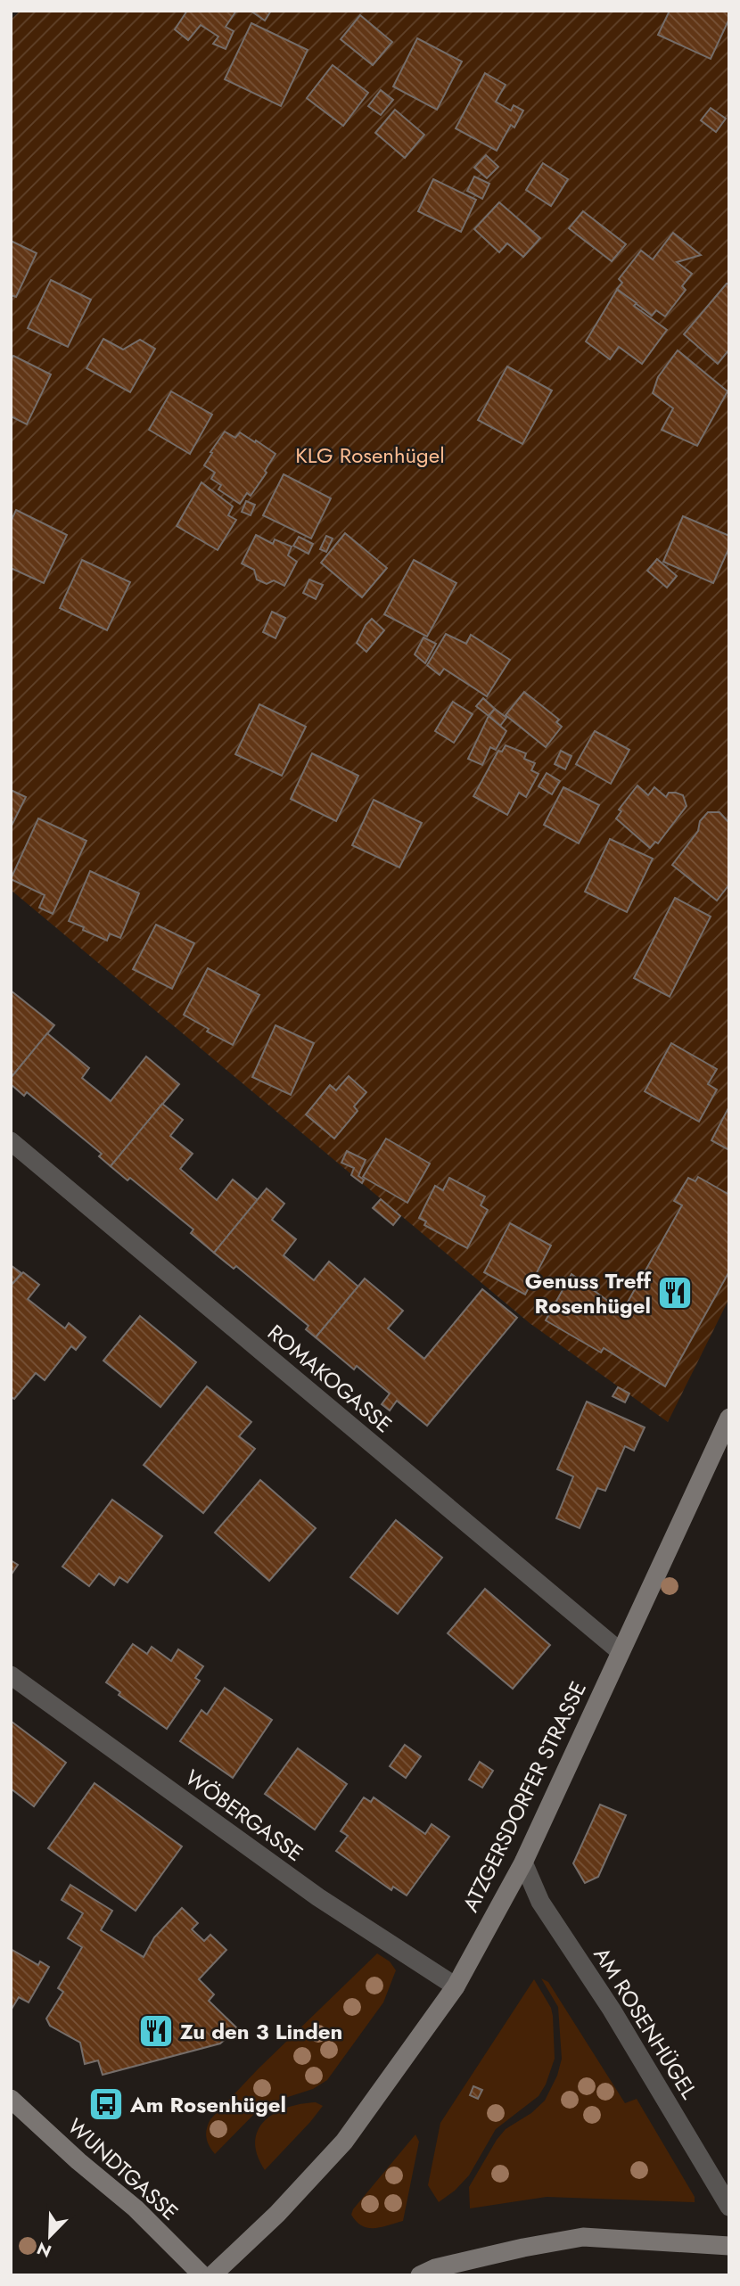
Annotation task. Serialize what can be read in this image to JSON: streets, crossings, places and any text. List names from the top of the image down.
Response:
{
  "streets": {
    "main road": ["ATZGERSDORFER STRASSE", "WUNDTGASSE"],
    "street": ["ROMAKOGASSE", "WÖBERGASSE", "AM ROSENHÜGEL"]
  },
  "crossings": [
    ["ROMAKOGASSE", "ATZGERSDORFER STRASSE"],
    ["ATZGERSDORFER STRASSE", "WÖBERGASSE"],
    ["ATZGERSDORFER STRASSE", "AM ROSENHÜGEL"]
  ],
  "parks": ["KLG Rosenhügel"],
  "places": {
    "restaurant": ["Genuss Treff Rosenhügel", "Zu den 3 Linden"],
    "bus stop": ["Am Rosenhügel"]
  },
  "north": "bottom left"
}
